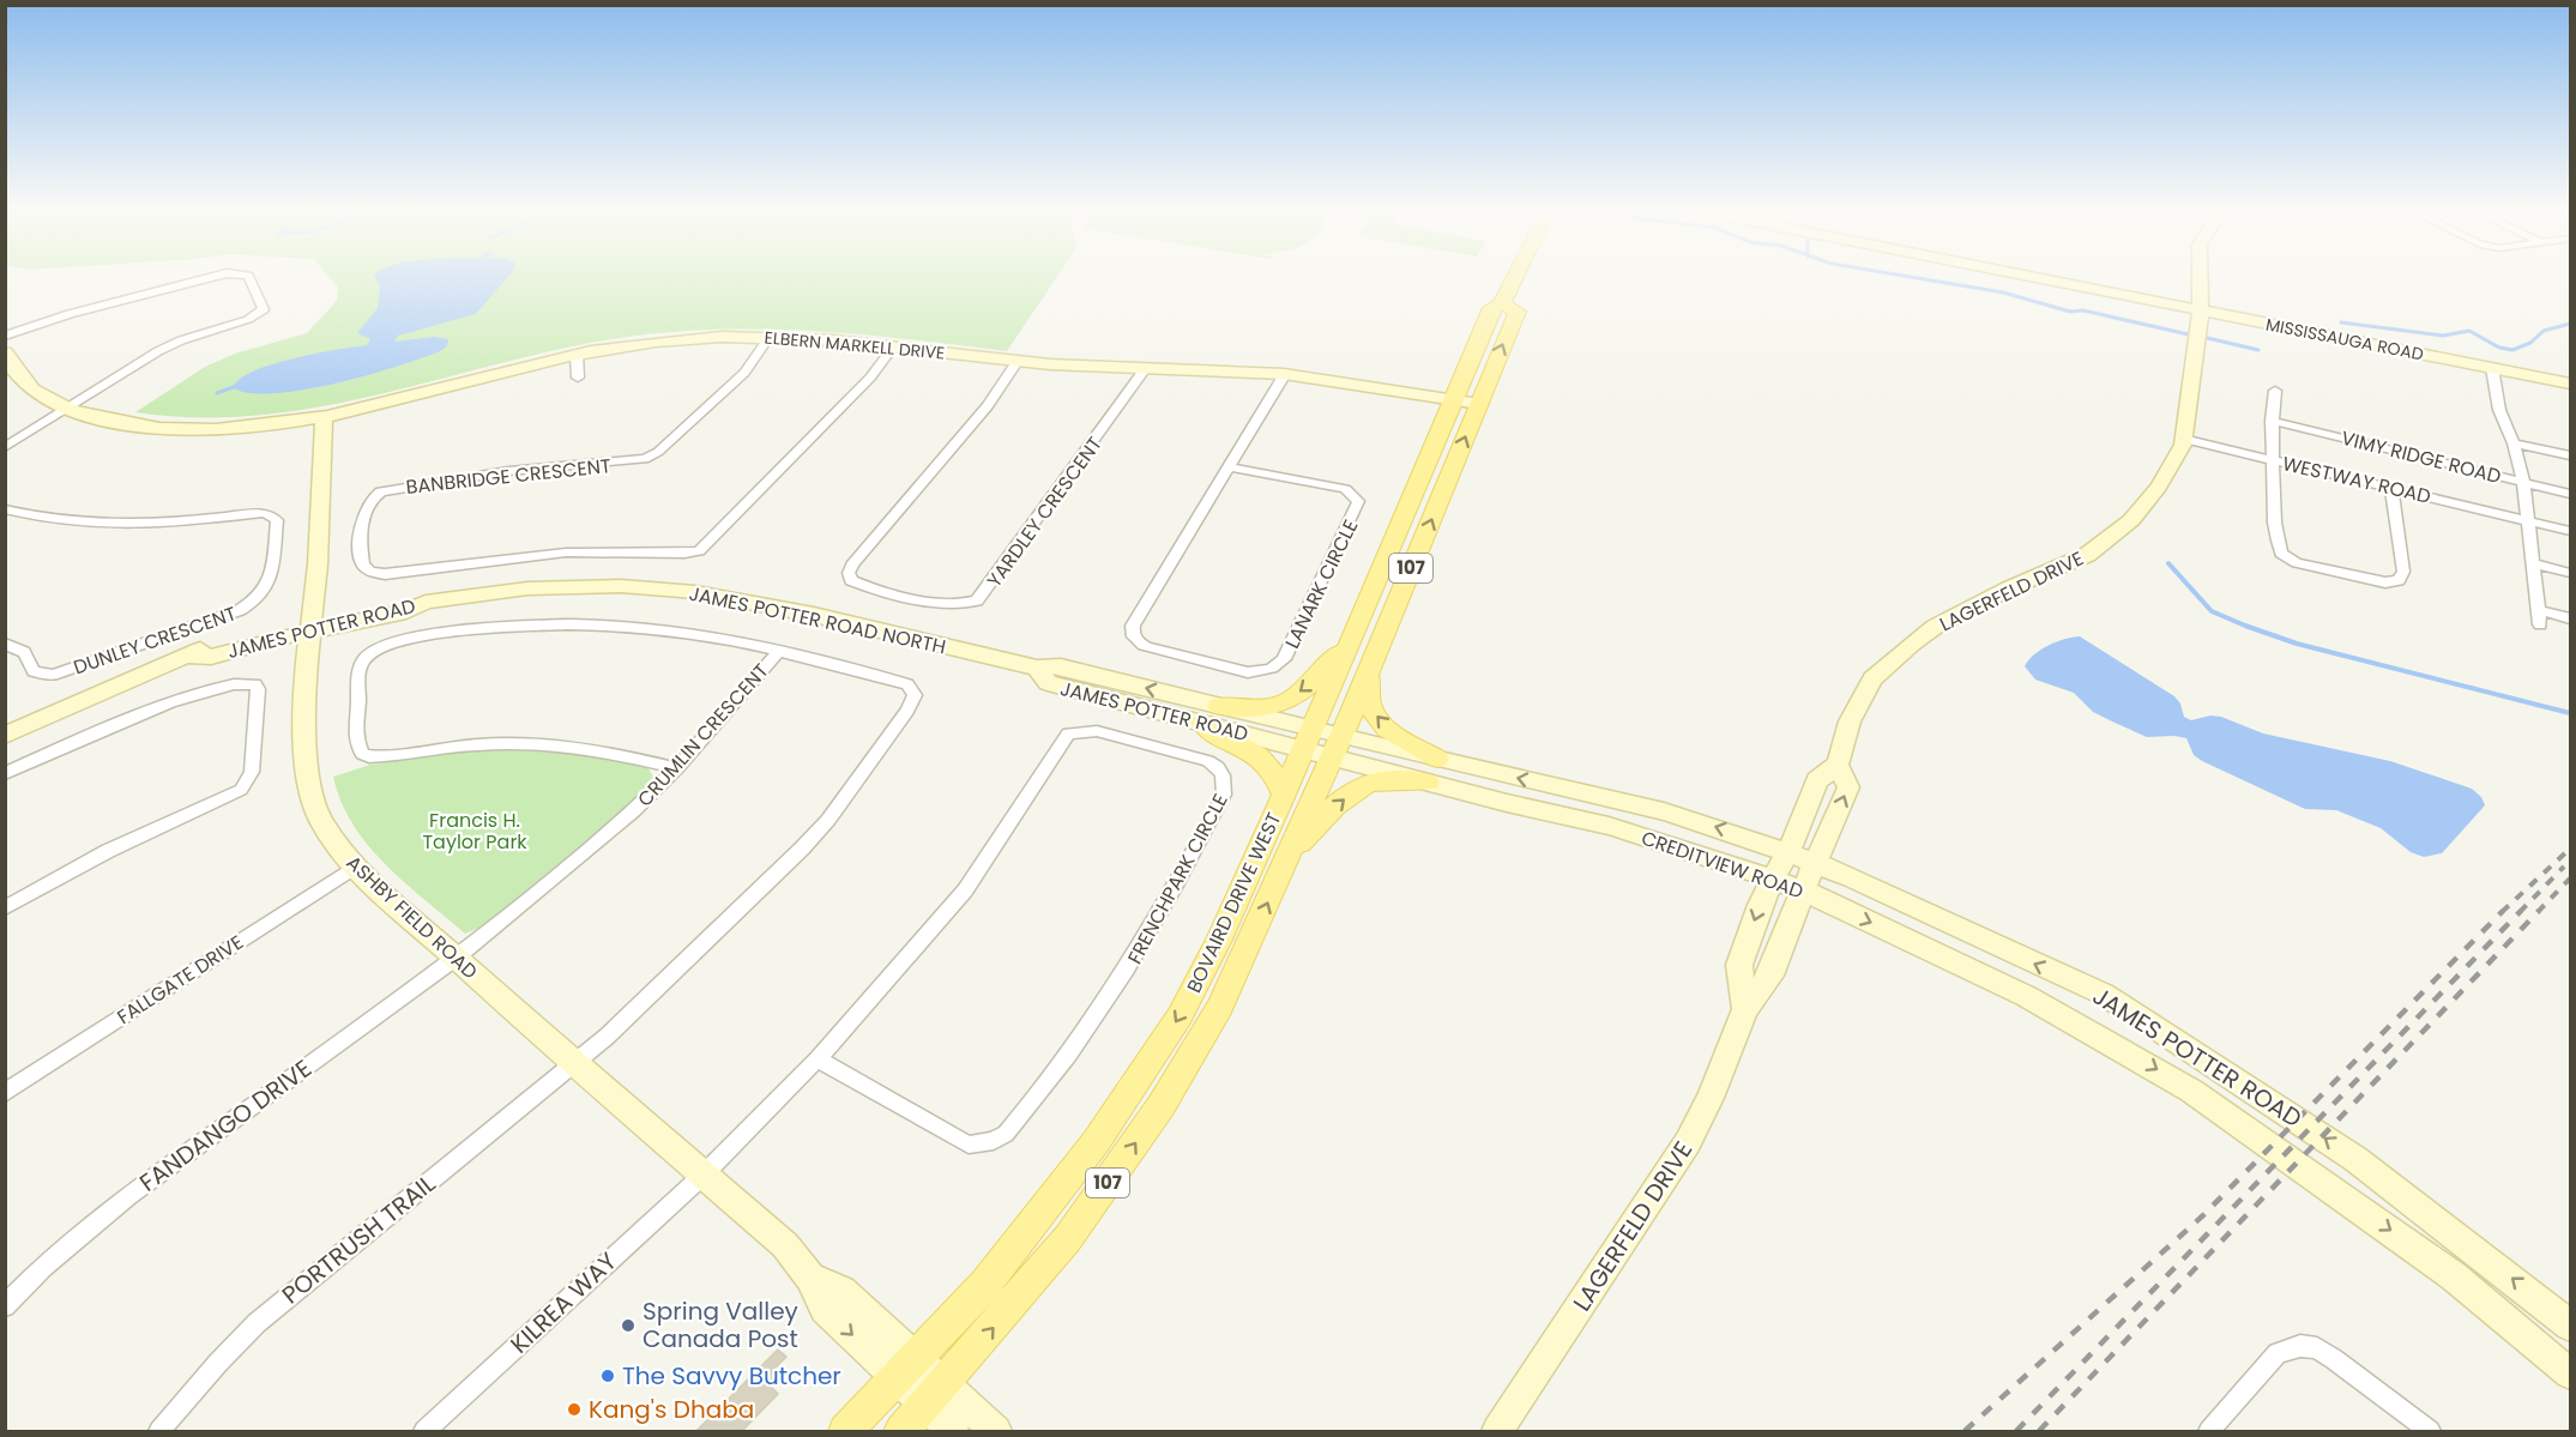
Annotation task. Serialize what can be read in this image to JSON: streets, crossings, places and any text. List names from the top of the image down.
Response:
{
  "streets": {
    "main road": ["107", "BOVAIRD DRIVE WEST"],
    "street": [
      "MISSISSAUGA ROAD",
      "ELBERN MARKELL DRIVE",
      "VIMY RIDGE ROAD",
      "BANBRIDGE CRESCENT",
      "WESTWAY ROAD",
      "YARDLEY CRESCENT",
      "LANARK CIRCLE",
      "LAGERFELD DRIVE",
      "JAMES POTTER ROAD NORTH",
      "JAMES POTTER ROAD",
      "DUNLEY CRESCENT",
      "CRUMLIN CRESCENT",
      "CREDITVIEW ROAD",
      "FRENCHPARK CIRCLE",
      "ASHBY FIELD ROAD",
      "FALLGATE DRIVE",
      "FANDANGO DRIVE",
      "PORTRUSH TRAIL",
      "KILREA WAY"
    ]
  },
  "crossings": [
    ["MISSISSAUGA ROAD", "LAGERFELD DRIVE"],
    ["ELBERN MARKELL DRIVE", "BANBRIDGE CRESCENT"],
    ["ELBERN MARKELL DRIVE", "YARDLEY CRESCENT"],
    ["ELBERN MARKELL DRIVE", "LANARK CIRCLE"],
    ["ELBERN MARKELL DRIVE", "BOVAIRD DRIVE WEST"],
    ["ELBERN MARKELL DRIVE", "ASHBY FIELD ROAD"],
    ["WESTWAY ROAD", "LAGERFELD DRIVE"],
    ["LAGERFELD DRIVE", "JAMES POTTER ROAD"],
    ["LAGERFELD DRIVE", "CREDITVIEW ROAD"],
    ["JAMES POTTER ROAD NORTH", "JAMES POTTER ROAD"],
    ["JAMES POTTER ROAD", "CREDITVIEW ROAD"],
    ["JAMES POTTER ROAD", "BOVAIRD DRIVE WEST"],
    ["JAMES POTTER ROAD", "ASHBY FIELD ROAD"],
    ["CRUMLIN CRESCENT", "ASHBY FIELD ROAD"],
    ["CRUMLIN CRESCENT", "FANDANGO DRIVE"],
    ["CRUMLIN CRESCENT", "PORTRUSH TRAIL"],
    ["CREDITVIEW ROAD", "BOVAIRD DRIVE WEST"],
    ["FRENCHPARK CIRCLE", "ASHBY FIELD ROAD"],
    ["FRENCHPARK CIRCLE", "KILREA WAY"],
    ["BOVAIRD DRIVE WEST", "ASHBY FIELD ROAD"],
    ["ASHBY FIELD ROAD", "FALLGATE DRIVE"],
    ["ASHBY FIELD ROAD", "FANDANGO DRIVE"],
    ["ASHBY FIELD ROAD", "PORTRUSH TRAIL"],
    ["ASHBY FIELD ROAD", "KILREA WAY"]
  ],
  "parks": ["Francis H. Taylor Park"],
  "places": ["Spring Valley Canada Post", "The Savvy Butcher", "Kang's Dhaba"]
}
